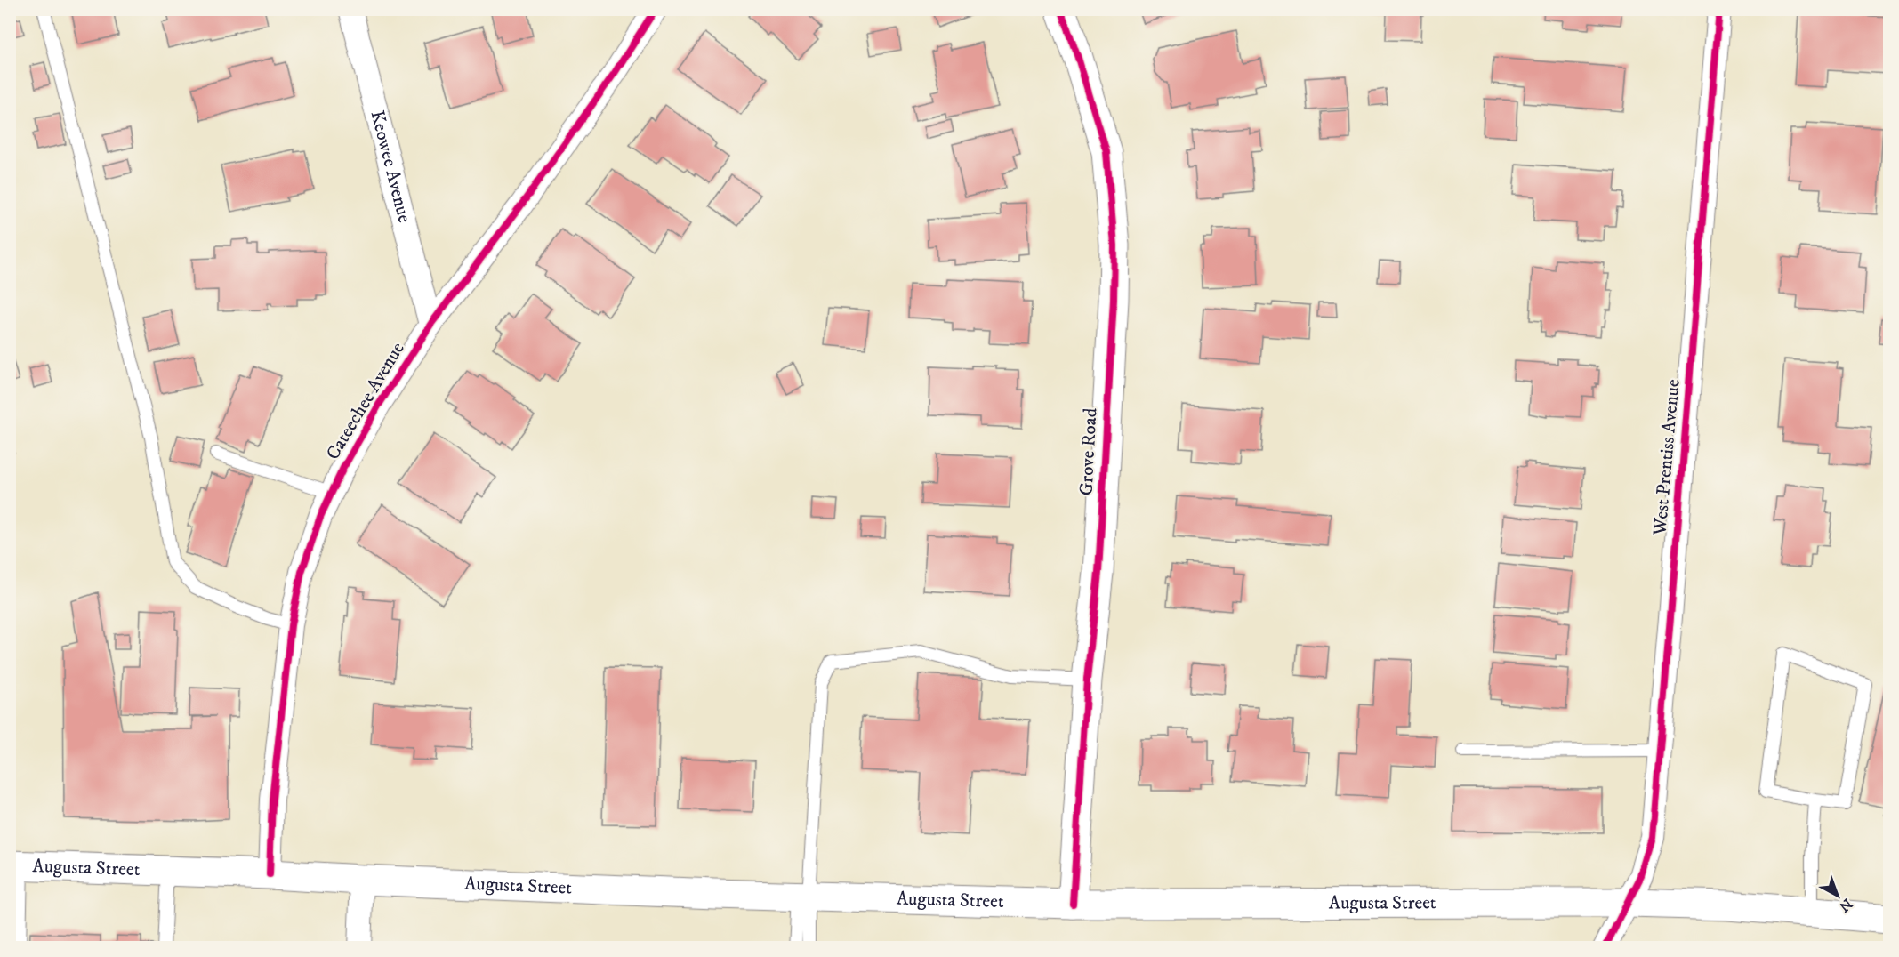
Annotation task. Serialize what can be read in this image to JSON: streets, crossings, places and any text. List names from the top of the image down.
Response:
{
  "streets": {
    "main road": ["Grove Road", "Augusta Street"],
    "street": ["Keowee Avenue", "Cateechee Avenue", "West Prentiss Avenue"]
  },
  "crossings": [
    ["Keowee Avenue", "Cateechee Avenue"],
    ["Cateechee Avenue", "Augusta Street"],
    ["Grove Road", "Augusta Street"],
    ["West Prentiss Avenue", "Augusta Street"]
  ],
  "north": "bottom right"
}
